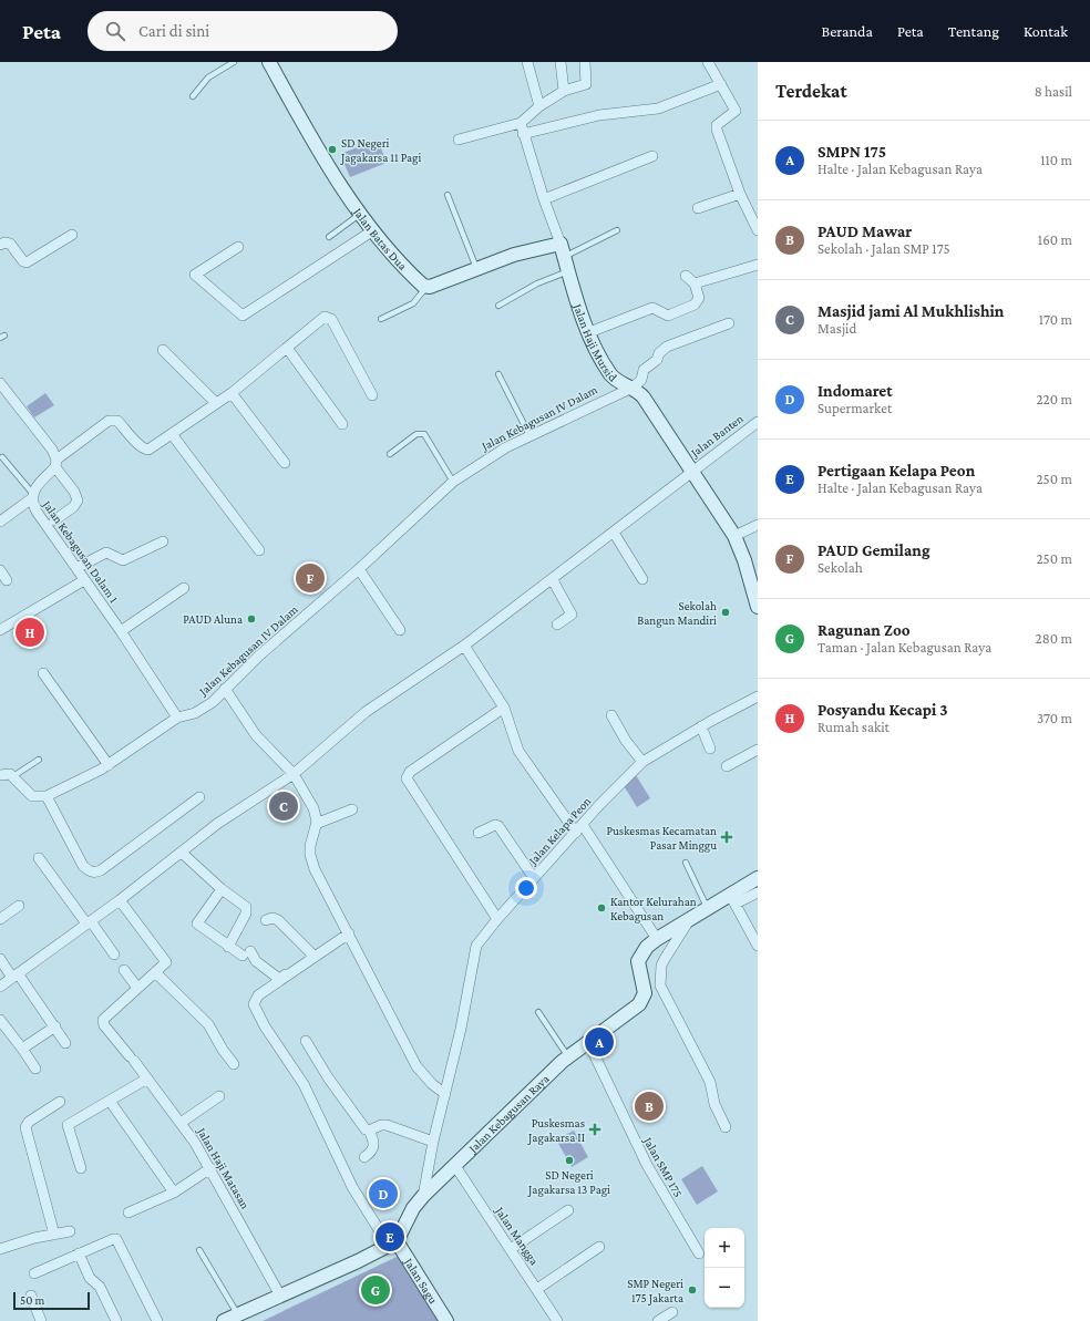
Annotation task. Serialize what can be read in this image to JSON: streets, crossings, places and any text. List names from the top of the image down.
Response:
{
  "streets": {
    "street": [
      "Jalan Batas Dua",
      "Jalan Haji Mursid",
      "Jalan Kebagusan IV Dalam",
      "Jalan Banten",
      "Jalan Kebagusan Dalam 1",
      "Jalan Kelapa Peon",
      "Jalan Kebagusan Raya",
      "Jalan SMP 175",
      "Jalan Haji Matasan",
      "Jalan Mangga",
      "Jalan Sagu"
    ]
  },
  "crossings": [
    ["Jalan Haji Mursid", "Jalan Kebagusan IV Dalam"],
    ["Jalan Haji Mursid", "Jalan Banten"],
    ["Jalan Kebagusan IV Dalam", "Jalan Kebagusan Dalam 1"],
    ["Jalan Banten", "Jalan Haji Matasan"],
    ["Jalan Kelapa Peon", "Jalan Kebagusan Raya"],
    ["Jalan Kebagusan Raya", "Jalan SMP 175"],
    ["Jalan Kebagusan Raya", "Jalan Mangga"],
    ["Jalan Kebagusan Raya", "Jalan Sagu"]
  ],
  "places": {
    "other": [
      "SD Negeri Jagakarsa 11 Pagi",
      "Sekolah Bangun Mandiri",
      "PAUD Aluna",
      "Kantor Kelurahan Kebagusan",
      "SD Negeri Jagakarsa 13 Pagi",
      "SMP Negeri 175 Jakarta"
    ],
    "health": ["Puskesmas Kecamatan Pasar Minggu", "Puskesmas Jagakarsa II"]
  },
  "scale_bar": "50 m",
  "page": {
    "header": "Peta",
    "search": "Cari di sini",
    "nav": [
      "Beranda",
      "Peta",
      "Tentang",
      "Kontak"
    ],
    "heading": ["Terdekat", "8 hasil"],
    "list": [
      {
        "mark": "A",
        "name": "SMPN 175",
        "note": "Halte · Jalan Kebagusan Raya",
        "value": "110 m"
      },
      {
        "mark": "B",
        "name": "PAUD Mawar",
        "note": "Sekolah · Jalan SMP 175",
        "value": "160 m"
      },
      {
        "mark": "C",
        "name": "Masjid jami Al Mukhlishin",
        "note": "Masjid",
        "value": "170 m"
      },
      {
        "mark": "D",
        "name": "Indomaret",
        "note": "Supermarket",
        "value": "220 m"
      },
      {
        "mark": "E",
        "name": "Pertigaan Kelapa Peon",
        "note": "Halte · Jalan Kebagusan Raya",
        "value": "250 m"
      },
      {
        "mark": "F",
        "name": "PAUD Gemilang",
        "note": "Sekolah",
        "value": "250 m"
      },
      {
        "mark": "G",
        "name": "Ragunan Zoo",
        "note": "Taman · Jalan Kebagusan Raya",
        "value": "280 m"
      },
      {
        "mark": "H",
        "name": "Posyandu Kecapi 3",
        "note": "Rumah sakit",
        "value": "370 m"
      }
    ],
    "pins": [
      "F",
      "H",
      "C",
      "A",
      "B",
      "D",
      "E",
      "G"
    ],
    "map_buttons": ["+", "−"],
    "scale": "50 m"
  }
}
